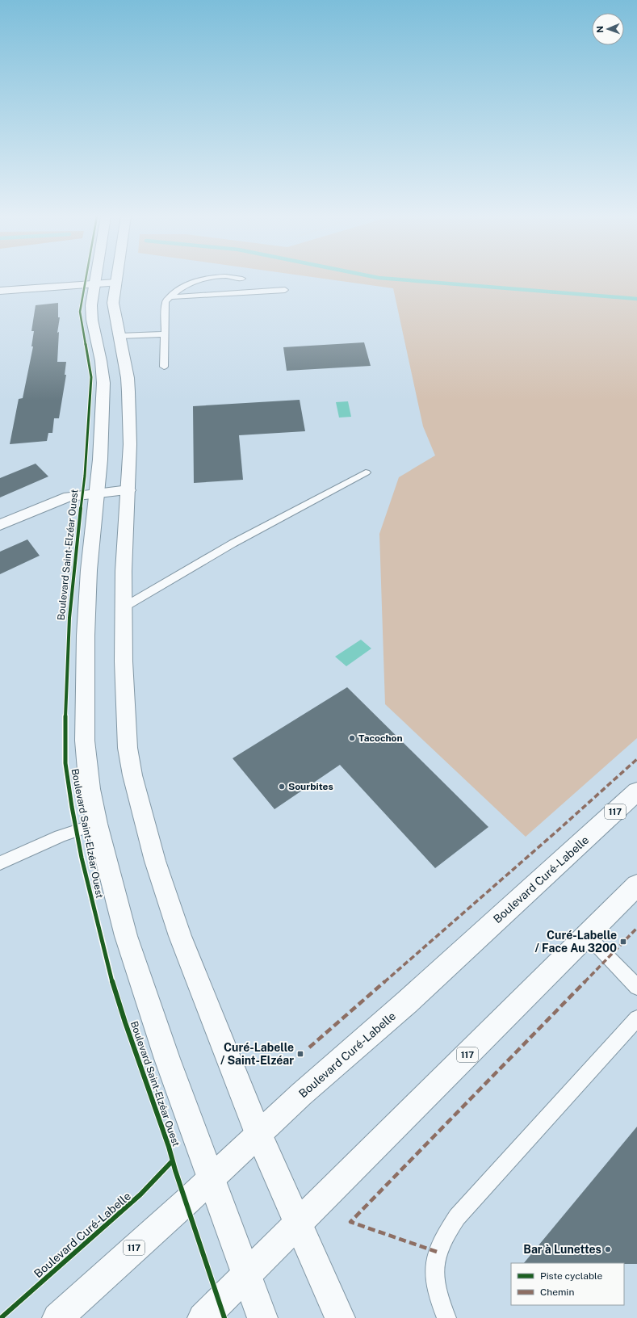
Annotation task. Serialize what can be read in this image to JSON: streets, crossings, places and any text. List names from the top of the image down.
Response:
{
  "streets": {
    "street": ["Boulevard Saint-Elzéar Ouest", "117", "Boulevard Curé-Labelle"]
  },
  "crossings": [
    ["Boulevard Saint-Elzéar Ouest", "117"],
    ["Boulevard Saint-Elzéar Ouest", "Boulevard Curé-Labelle"]
  ],
  "places": {
    "other": ["Tacochon", "Sourbites", "Bar à Lunettes"],
    "transit": ["Curé-Labelle / Face Au 3200", "Curé-Labelle / Saint-Elzéar"]
  },
  "legend": ["Piste cyclable", "Chemin"],
  "north": "left"
}
